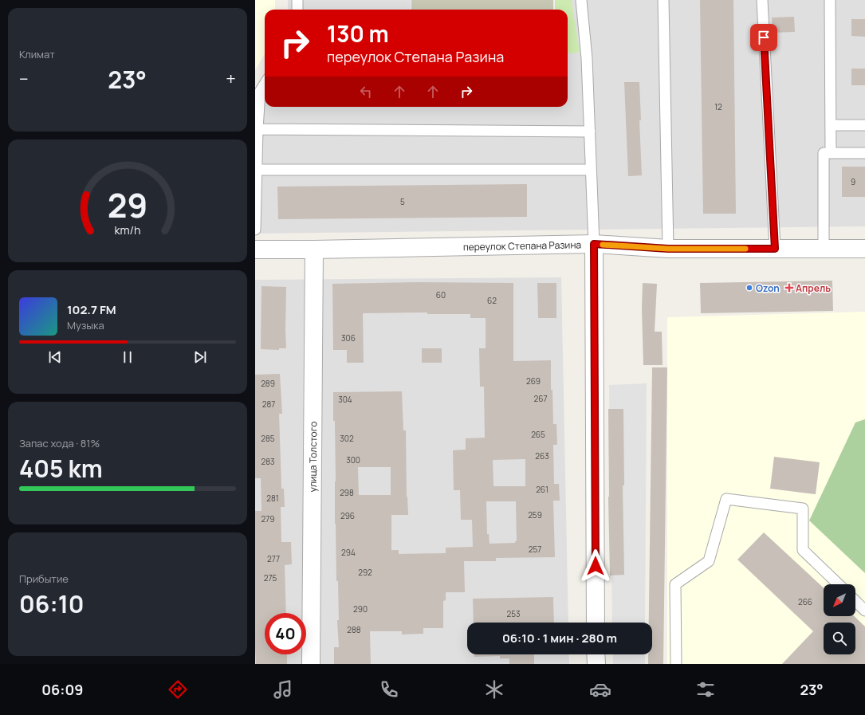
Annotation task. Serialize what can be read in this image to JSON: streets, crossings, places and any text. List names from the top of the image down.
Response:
{
  "streets": {
    "street": ["переулок Степана Разина", "улица Толстого"]
  },
  "crossings": [
    ["переулок Степана Разина", "улица Толстого"]
  ],
  "places": {
    "other": ["Ozon"],
    "health": ["Апрель"]
  },
  "house_numbers": [
    "12",
    "9",
    "5",
    "60",
    "62",
    "306",
    "269",
    "289",
    "267",
    "304",
    "287",
    "265",
    "285",
    "302",
    "263",
    "300",
    "283",
    "261",
    "298",
    "281",
    "259",
    "296",
    "279",
    "257",
    "294",
    "277",
    "292",
    "275",
    "266",
    "290",
    "253",
    "288"
  ],
  "north": "bottom left",
  "page": {
    "tile": [
      "Климат",
      ["Запас хода · 81%", "405 km"],
      ["Прибытие", "06:10"]
    ],
    "turn": ["130 m", "переулок Степана Разина"],
    "heat": ["−", "23°", "+"],
    "song": ["102.7 FM", "Музыка"],
    "limit": "40",
    "trip": "06:10 · 1 мин · 280 m",
    "tabs": ["06:09", "23°"],
    "gauge": ["29", "km/h"]
  }
}
